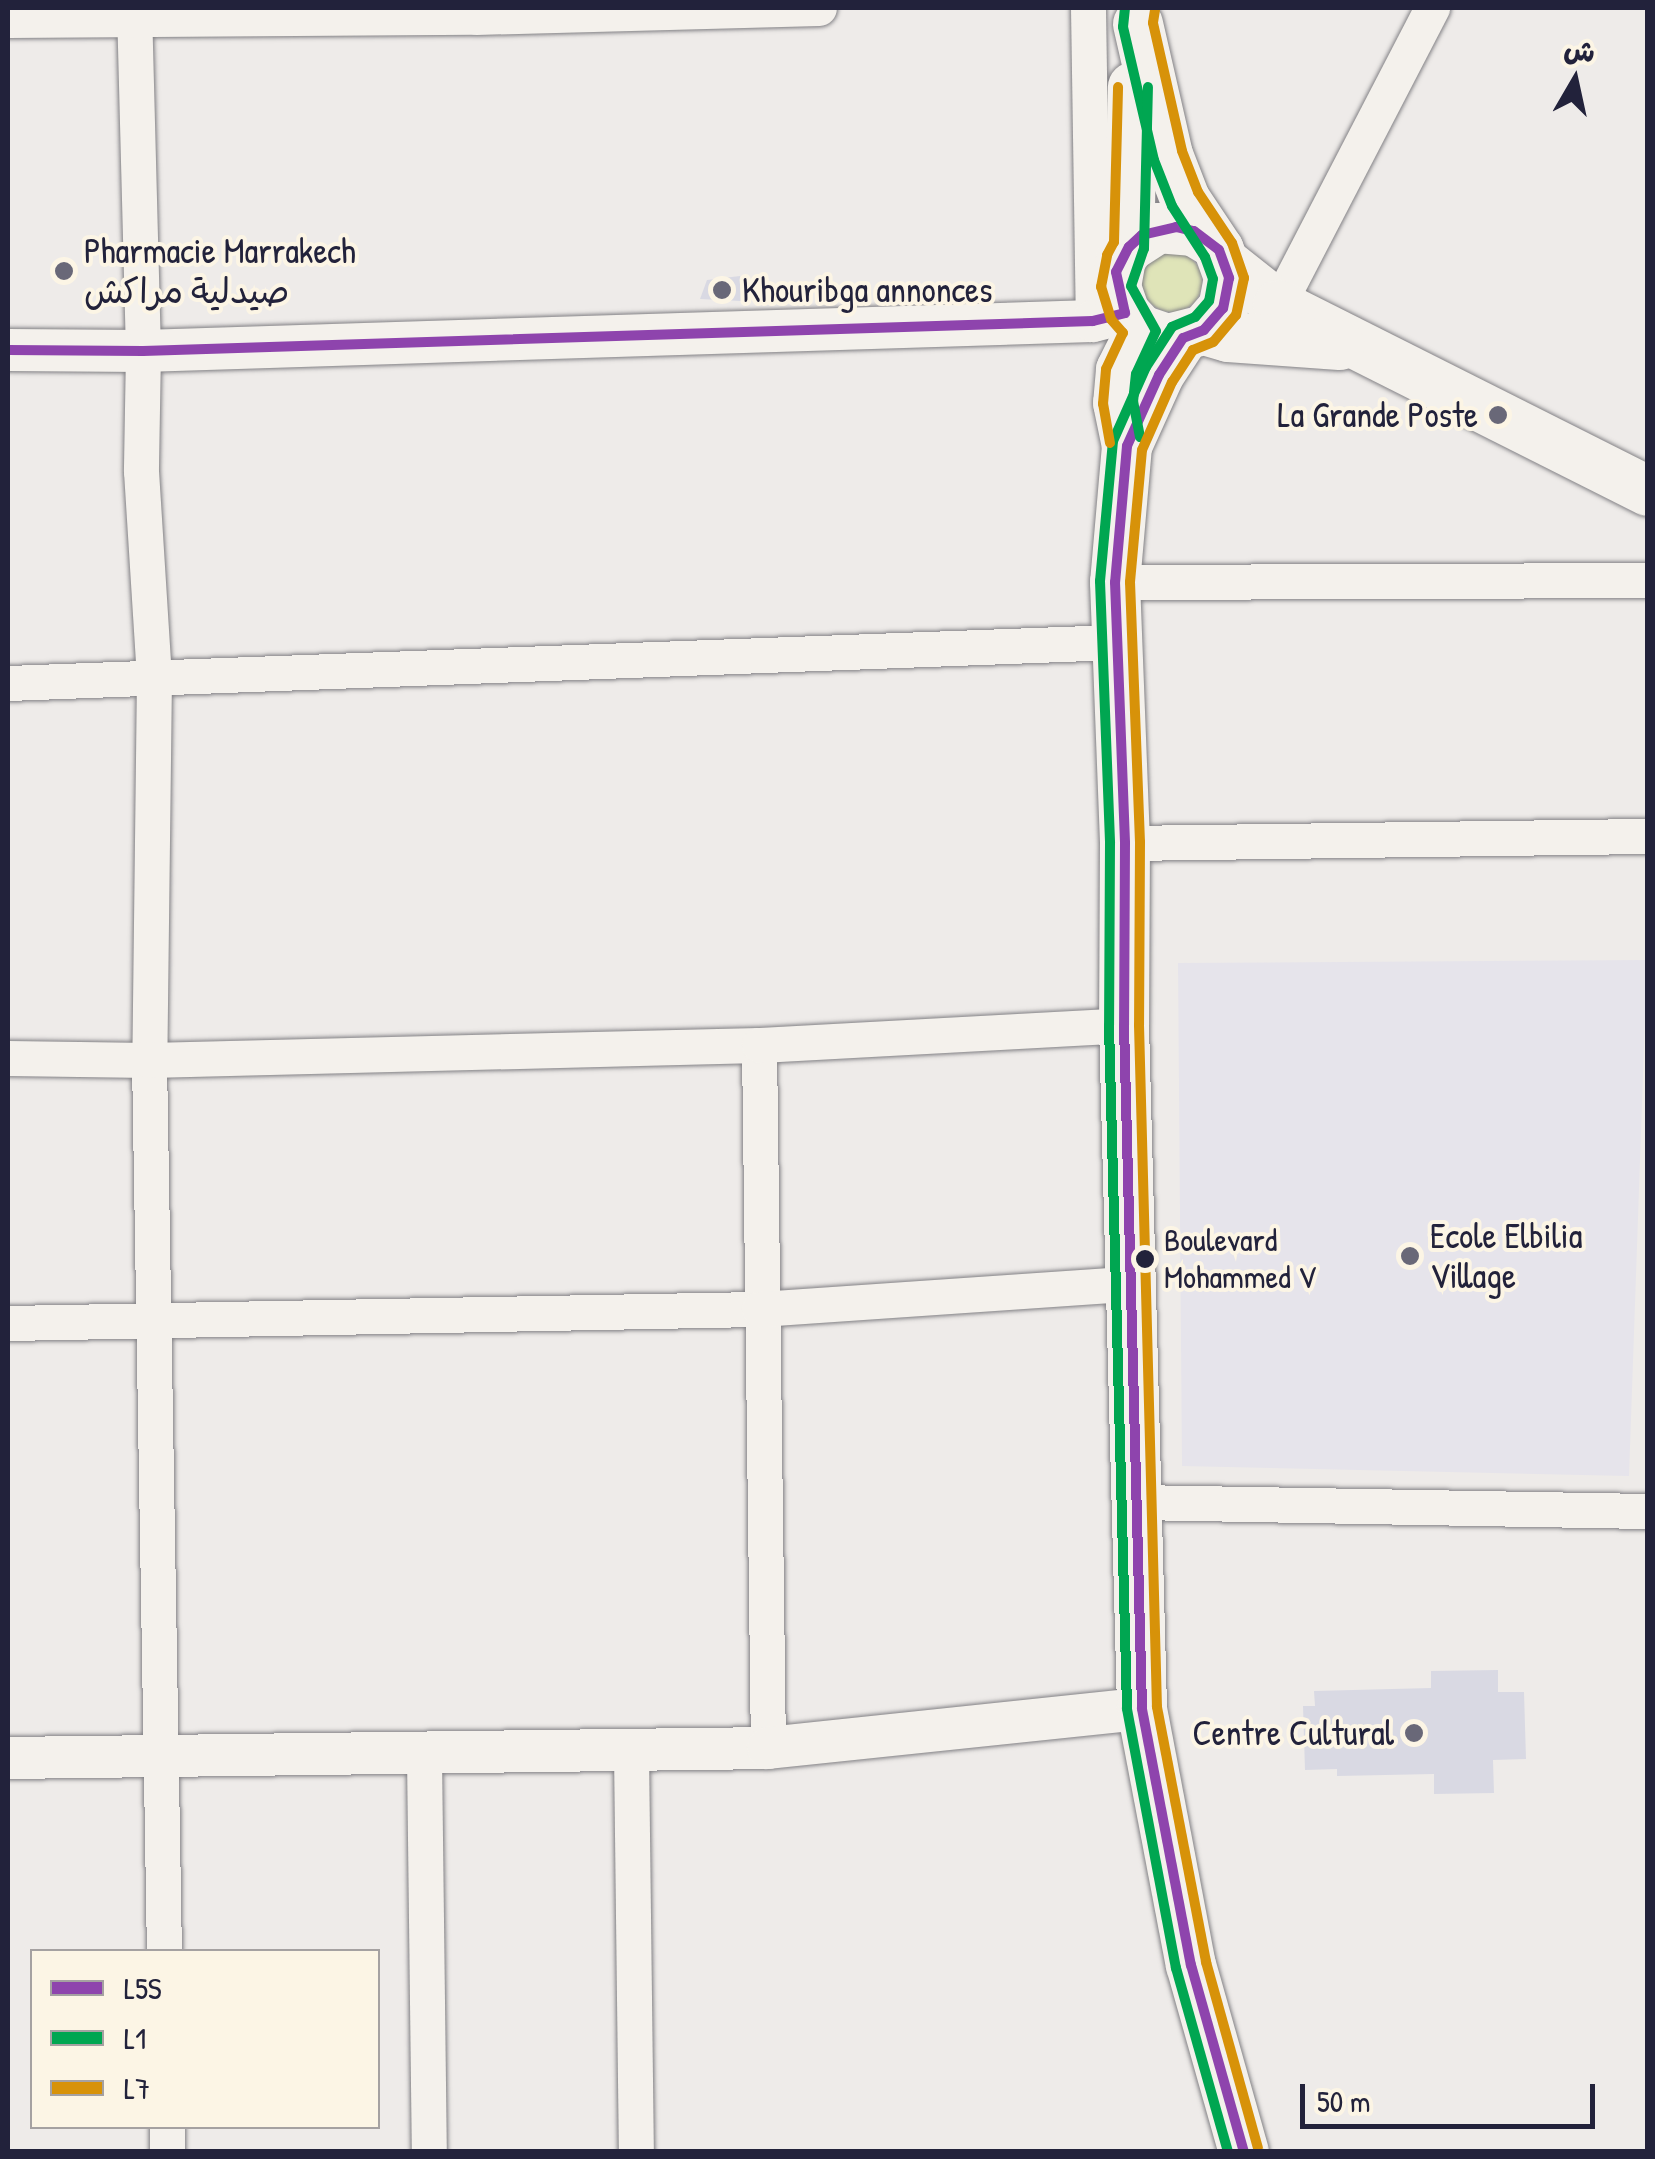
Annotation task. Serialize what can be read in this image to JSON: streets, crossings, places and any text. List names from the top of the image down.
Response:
{
  "places": [
    "Pharmacie Marrakech صيدلية مراكش",
    "Khouribga annonces",
    "La Grande Poste",
    "Ecole Elbilia Village",
    "Boulevard Mohammed V",
    "Centre Cultural"
  ],
  "lines": ["transit line L1", "transit line L7", "transit line L5S"],
  "legend": ["L5S", "L1", "L7"],
  "scale_bar": "50 m",
  "north": "top"
}
